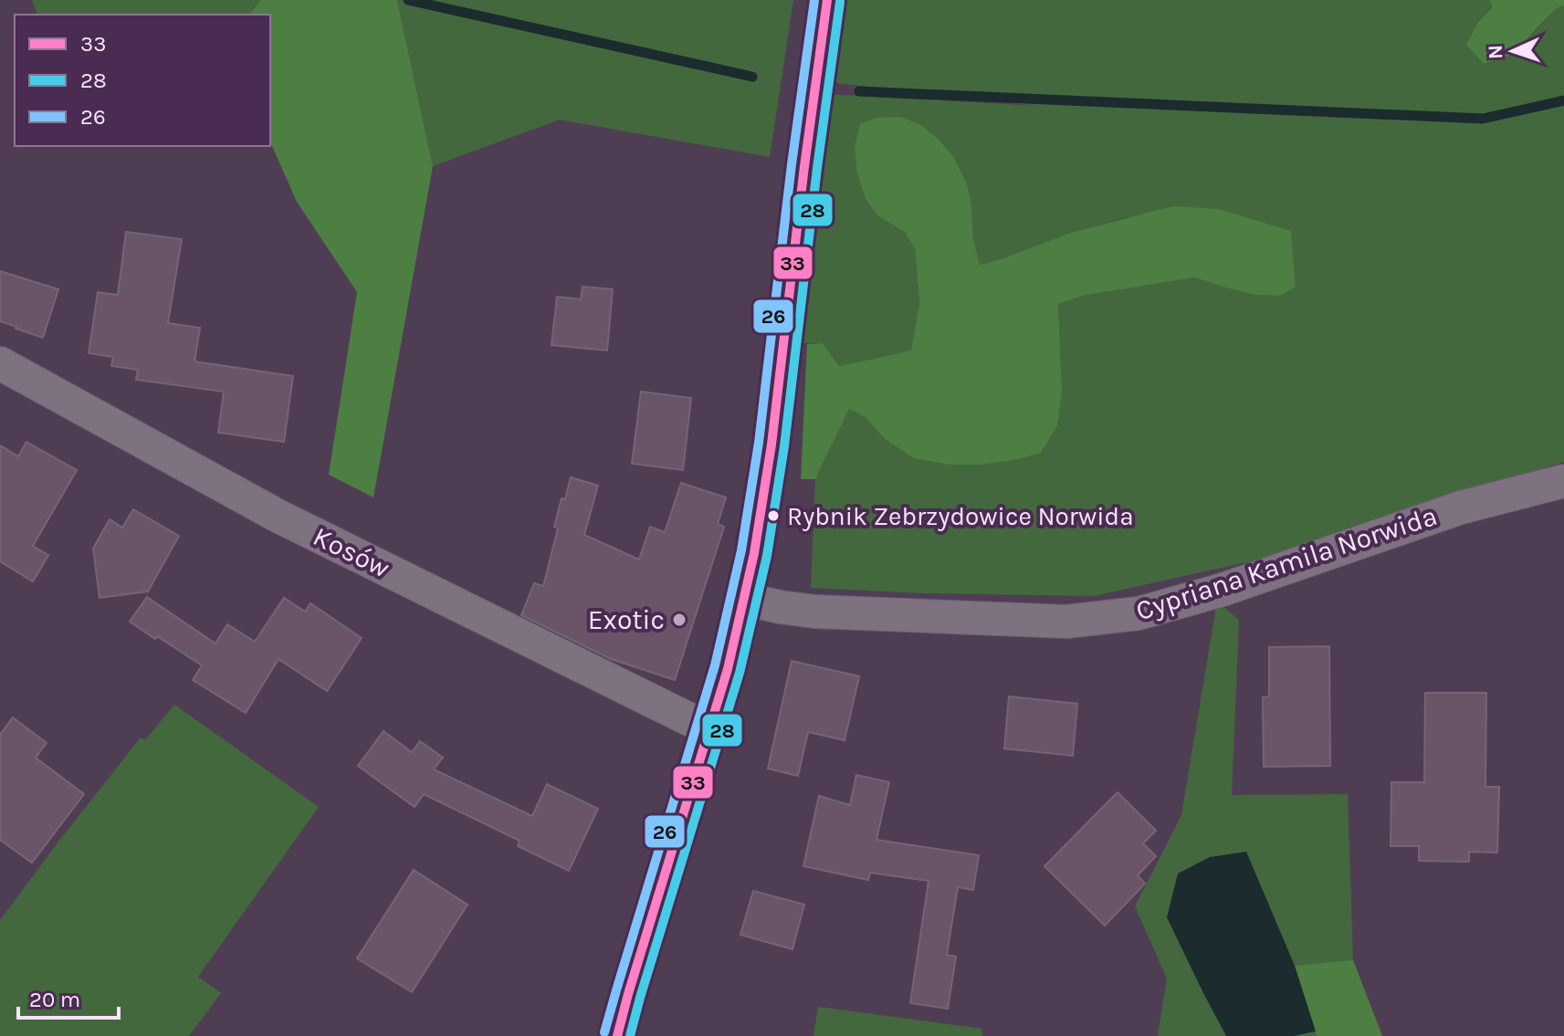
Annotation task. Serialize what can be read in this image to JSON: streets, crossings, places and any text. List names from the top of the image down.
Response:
{
  "streets": {
    "street": ["Kosów", "Cypriana Kamila Norwida"]
  },
  "places": ["Rybnik Zebrzydowice Norwida", "Exotic"],
  "lines": ["transit line 33", "transit line 26", "transit line 28"],
  "legend": ["33", "28", "26"],
  "scale_bar": "20 m",
  "north": "left"
}
